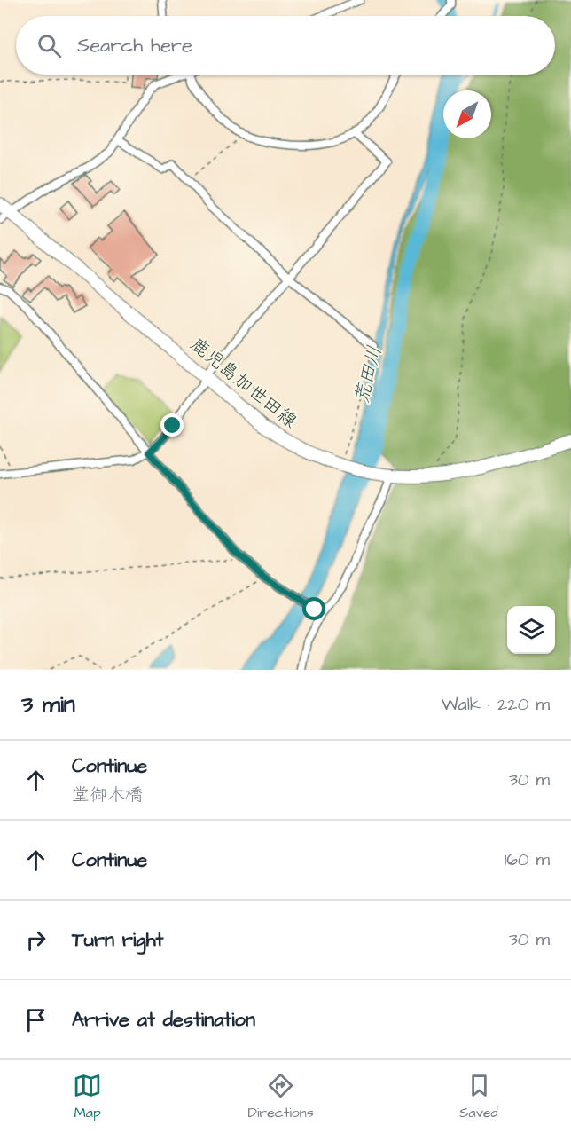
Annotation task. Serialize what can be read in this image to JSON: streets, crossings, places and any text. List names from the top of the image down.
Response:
{
  "streets": {
    "main road": ["鹿児島加世田線"]
  },
  "water": ["荒田川"],
  "north": "bottom left",
  "page": {
    "search": "Search here",
    "heading": ["3 min", "Walk · 220 m"],
    "list": [
      ["Continue", "堂御木橋", "30 m"],
      ["Continue", "160 m"],
      ["Turn right", "30 m"],
      "Arrive at destination"
    ],
    "nav": ["Map", "Directions", "Saved"]
  }
}
